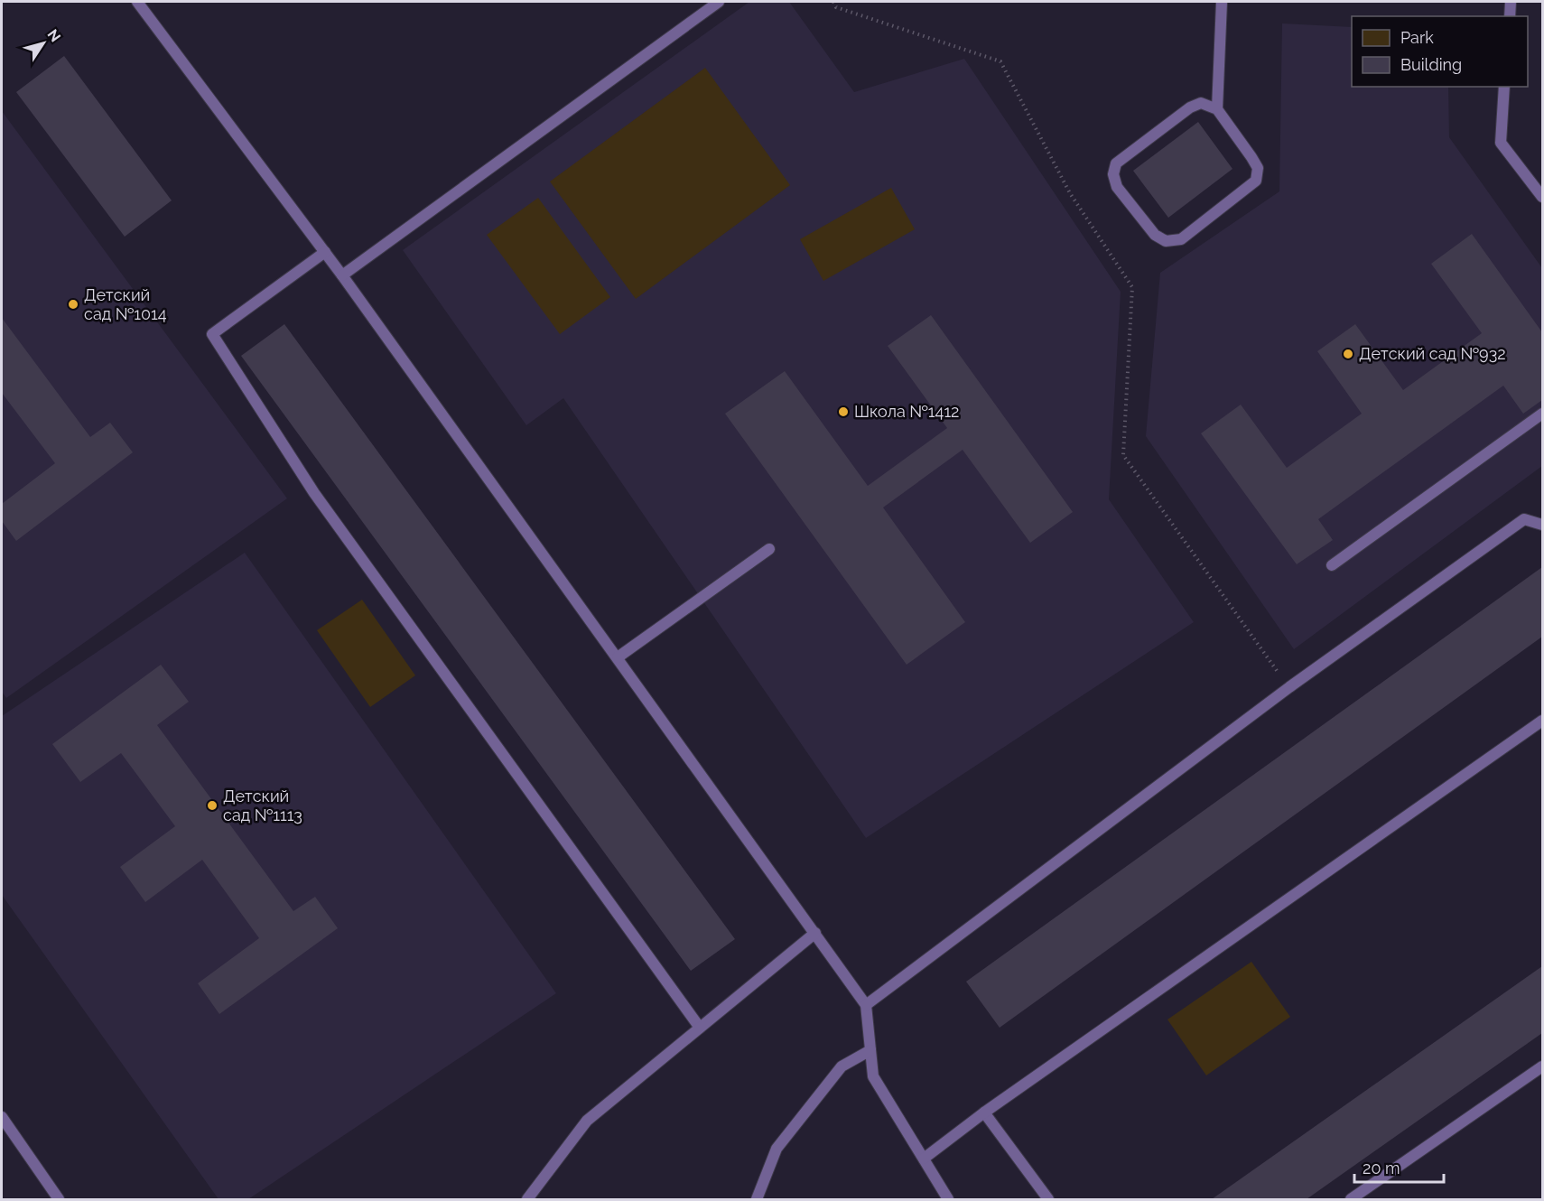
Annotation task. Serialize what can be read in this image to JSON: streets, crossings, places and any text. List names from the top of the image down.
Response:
{
  "places": [
    "Детский сад №1014",
    "Детский сад №932",
    "Школа №1412",
    "Детский сад №1113"
  ],
  "legend": ["Park", "Building"],
  "scale_bar": "20 m",
  "north": "top right"
}
